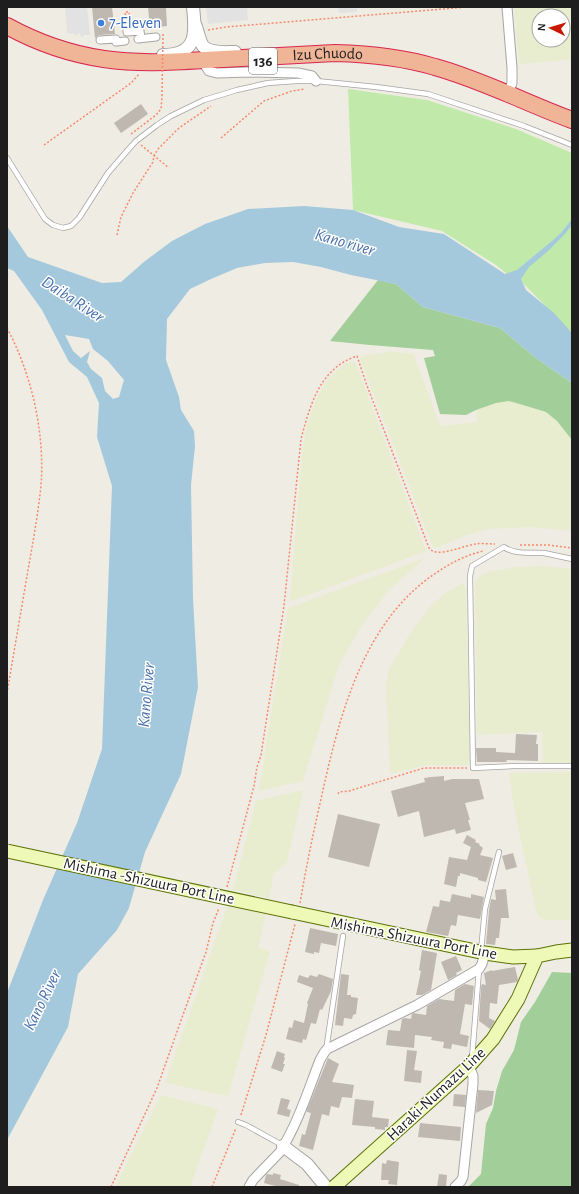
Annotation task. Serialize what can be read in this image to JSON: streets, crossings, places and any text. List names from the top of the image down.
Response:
{
  "streets": {
    "highway": ["Izu Chuodo", "136"],
    "main road": ["Mishima -Shizuura Port Line", "Mishima Shizuura Port Line", "Haraki-Numazu Line"]
  },
  "crossings": [
    ["Mishima -Shizuura Port Line", "Mishima Shizuura Port Line"],
    ["Mishima Shizuura Port Line", "Haraki-Numazu Line"]
  ],
  "water": ["Kano river", "Daiba River", "Kano River"],
  "places": ["7-Eleven"],
  "north": "left"
}
